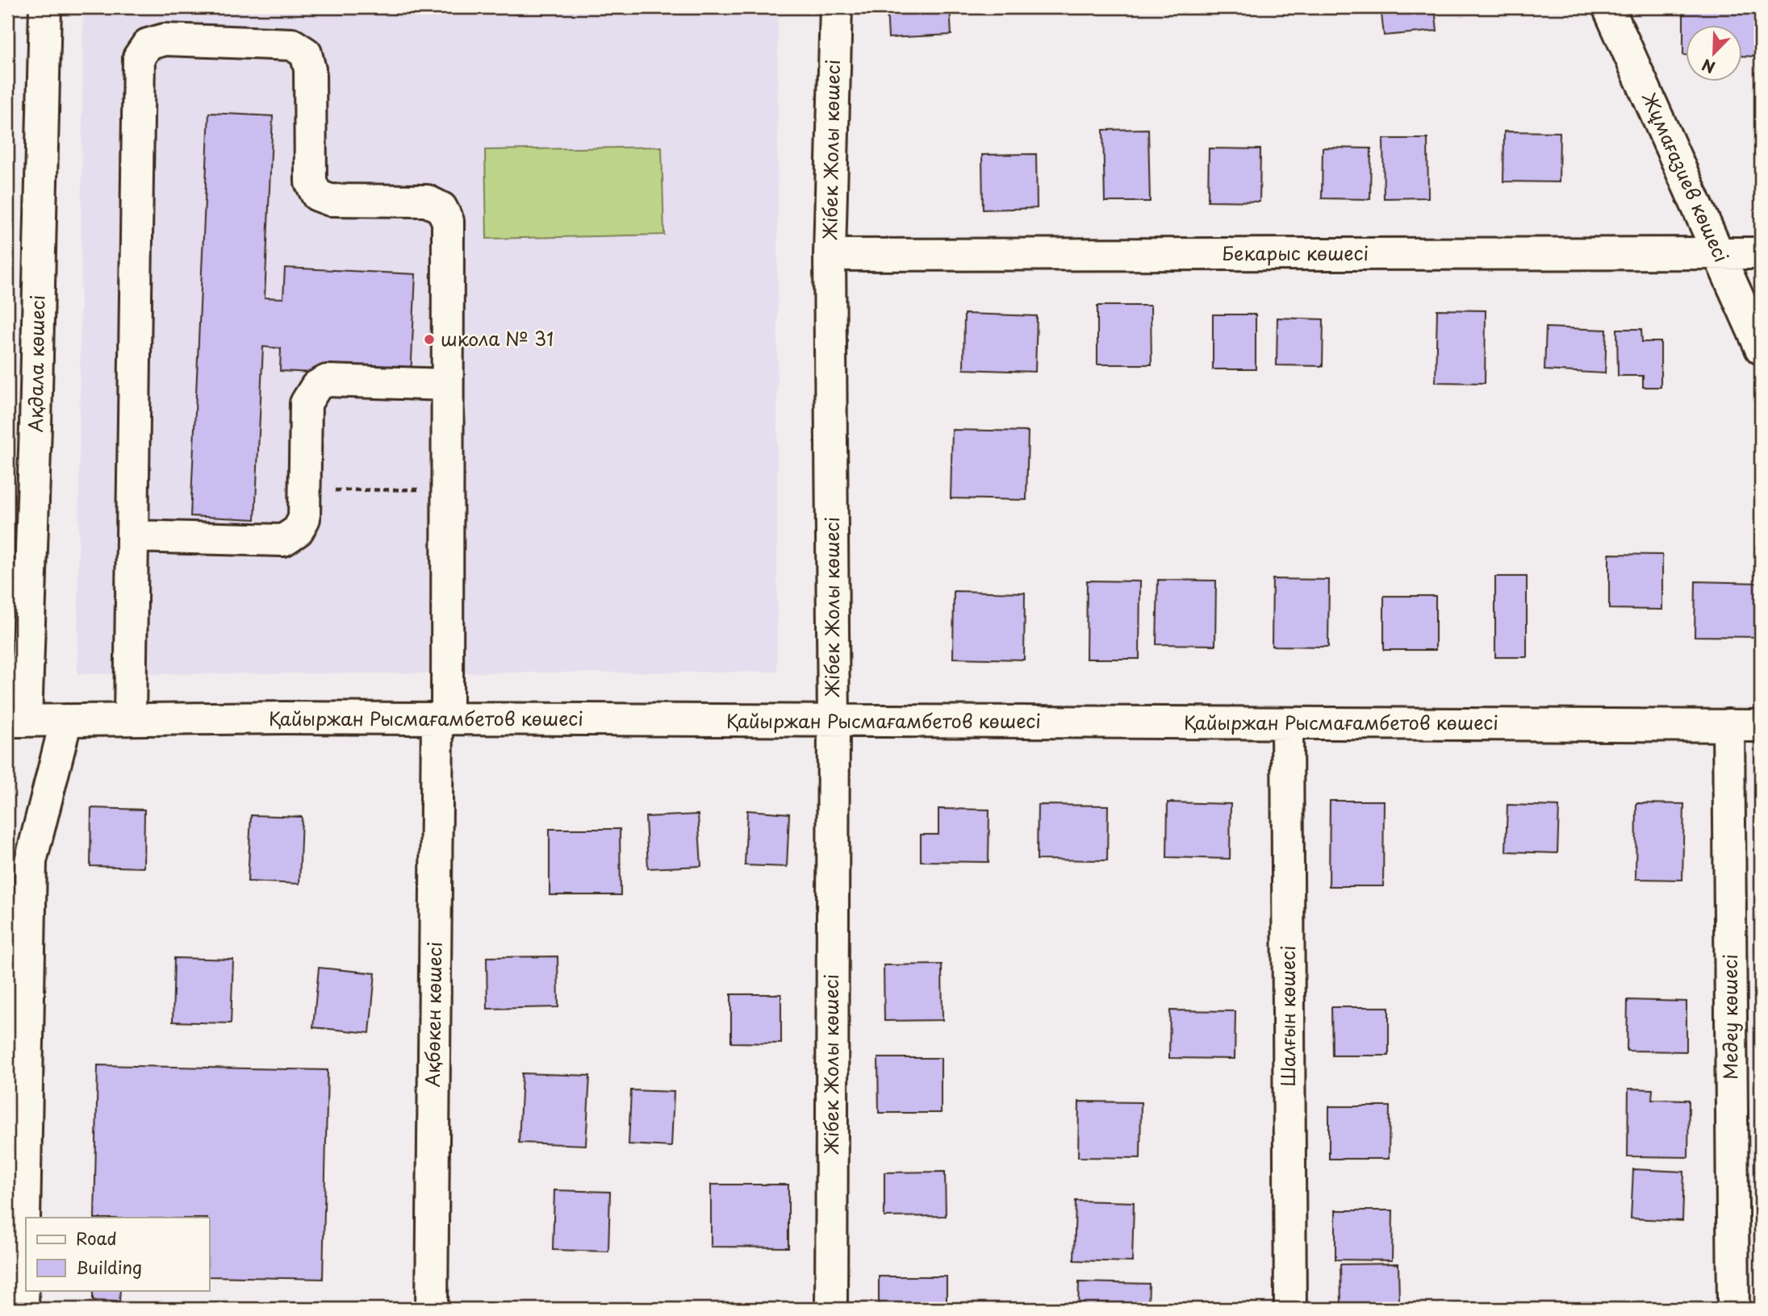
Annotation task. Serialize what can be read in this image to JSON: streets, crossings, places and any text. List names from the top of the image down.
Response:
{
  "streets": {
    "street": [
      "Жібек Жолы көшесі",
      "Жұмағазиев көшесі",
      "Бекарыс көшесі",
      "Ақдала көшесі",
      "Қайыржан Рысмағамбетов көшесі",
      "Ақбөкен көшесі",
      "Шалғын көшесі",
      "Медеу көшесі"
    ]
  },
  "crossings": [
    ["Жібек Жолы көшесі", "Бекарыс көшесі"],
    ["Жібек Жолы көшесі", "Қайыржан Рысмағамбетов көшесі"],
    ["Жұмағазиев көшесі", "Бекарыс көшесі"],
    ["Ақдала көшесі", "Қайыржан Рысмағамбетов көшесі"],
    ["Қайыржан Рысмағамбетов көшесі", "Ақбөкен көшесі"],
    ["Қайыржан Рысмағамбетов көшесі", "Шалғын көшесі"],
    ["Қайыржан Рысмағамбетов көшесі", "Медеу көшесі"]
  ],
  "places": ["школа № 31"],
  "legend": ["Road", "Building"],
  "north": "bottom left"
}
